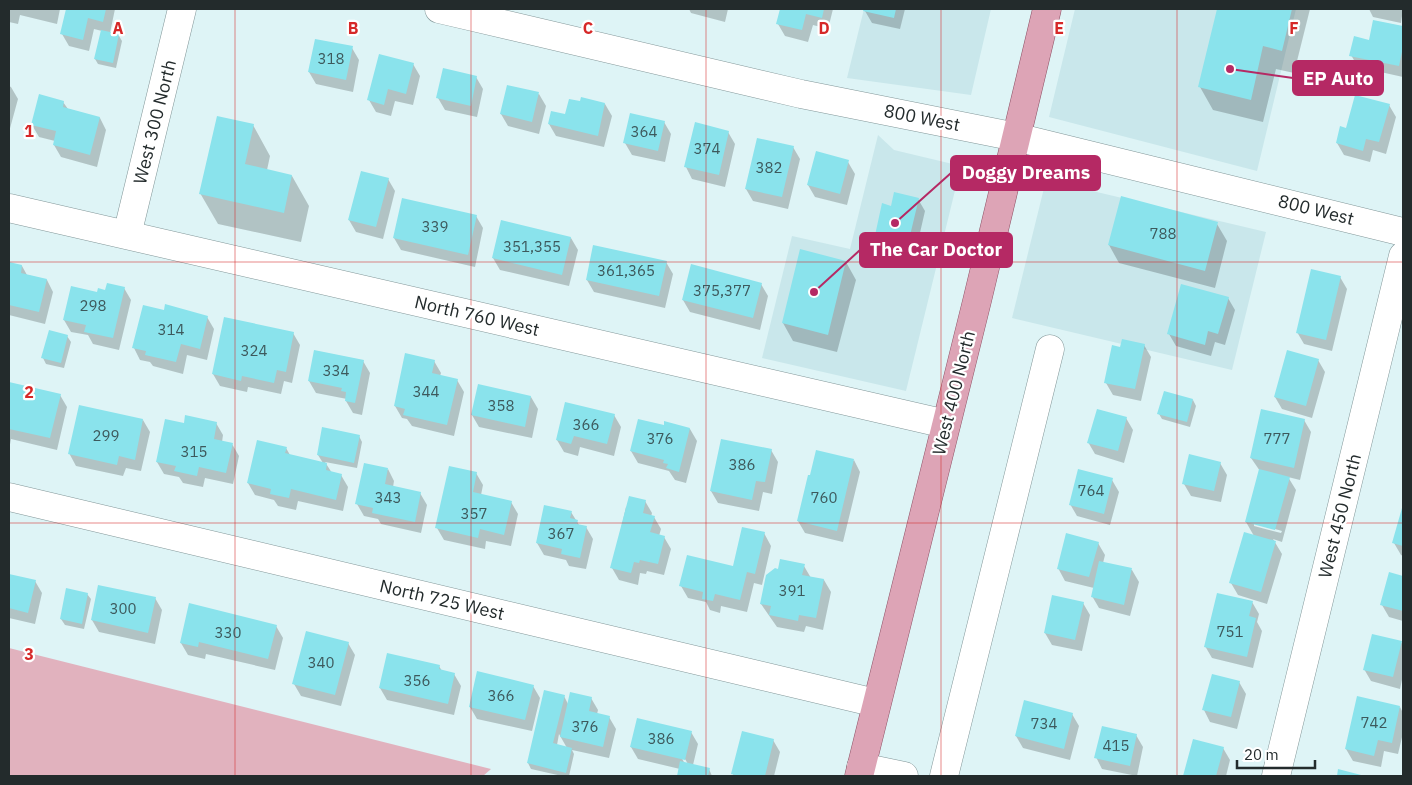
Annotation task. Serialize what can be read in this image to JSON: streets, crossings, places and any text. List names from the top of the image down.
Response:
{
  "streets": {
    "main road": ["West 400 North"],
    "street": [
      "800 West",
      "West 300 North",
      "North 760 West",
      "West 450 North",
      "North 725 West"
    ]
  },
  "crossings": [
    ["800 West", "West 400 North"],
    ["West 300 North", "North 760 West"],
    ["North 760 West", "West 400 North"],
    ["West 400 North", "North 725 West"]
  ],
  "places": ["EP Auto", "Doggy Dreams", "The Car Doctor"],
  "house_numbers": [
    "318",
    "364",
    "374",
    "382",
    "339",
    "788",
    "351,355",
    "361,365",
    "375,377",
    "298",
    "314",
    "324",
    "334",
    "344",
    "358",
    "366",
    "299",
    "376",
    "777",
    "315",
    "386",
    "764",
    "343",
    "760",
    "357",
    "367",
    "391",
    "300",
    "751",
    "330",
    "340",
    "356",
    "366",
    "742",
    "734",
    "376",
    "386",
    "415"
  ],
  "scale_bar": "20 m",
  "grid": {
    "columns": [
      "A",
      "B",
      "C",
      "D",
      "E",
      "F"
    ],
    "rows": ["1", "2", "3"]
  }
}
